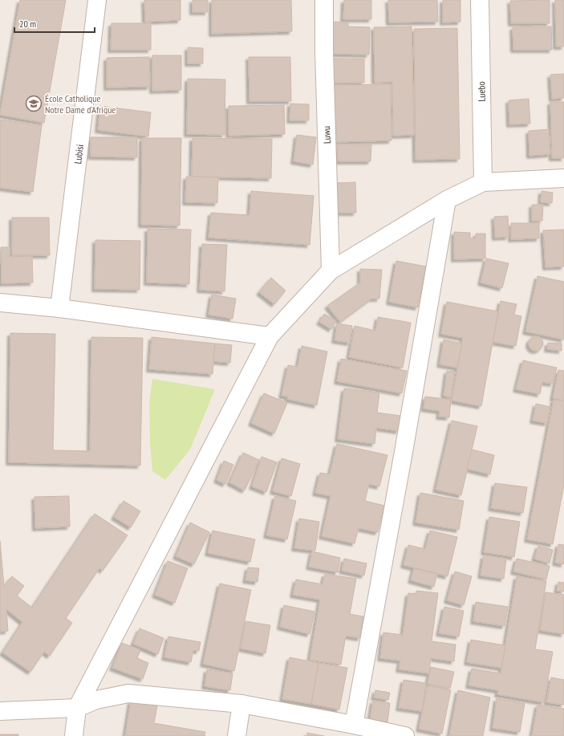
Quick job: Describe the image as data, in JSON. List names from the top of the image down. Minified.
{"streets":{"street":["Luebo","Luwu","Lubisi"]},"places":{"school or university":["École Catholique Notre Dame d'Afrique"]},"scale_bar":"20 m"}
